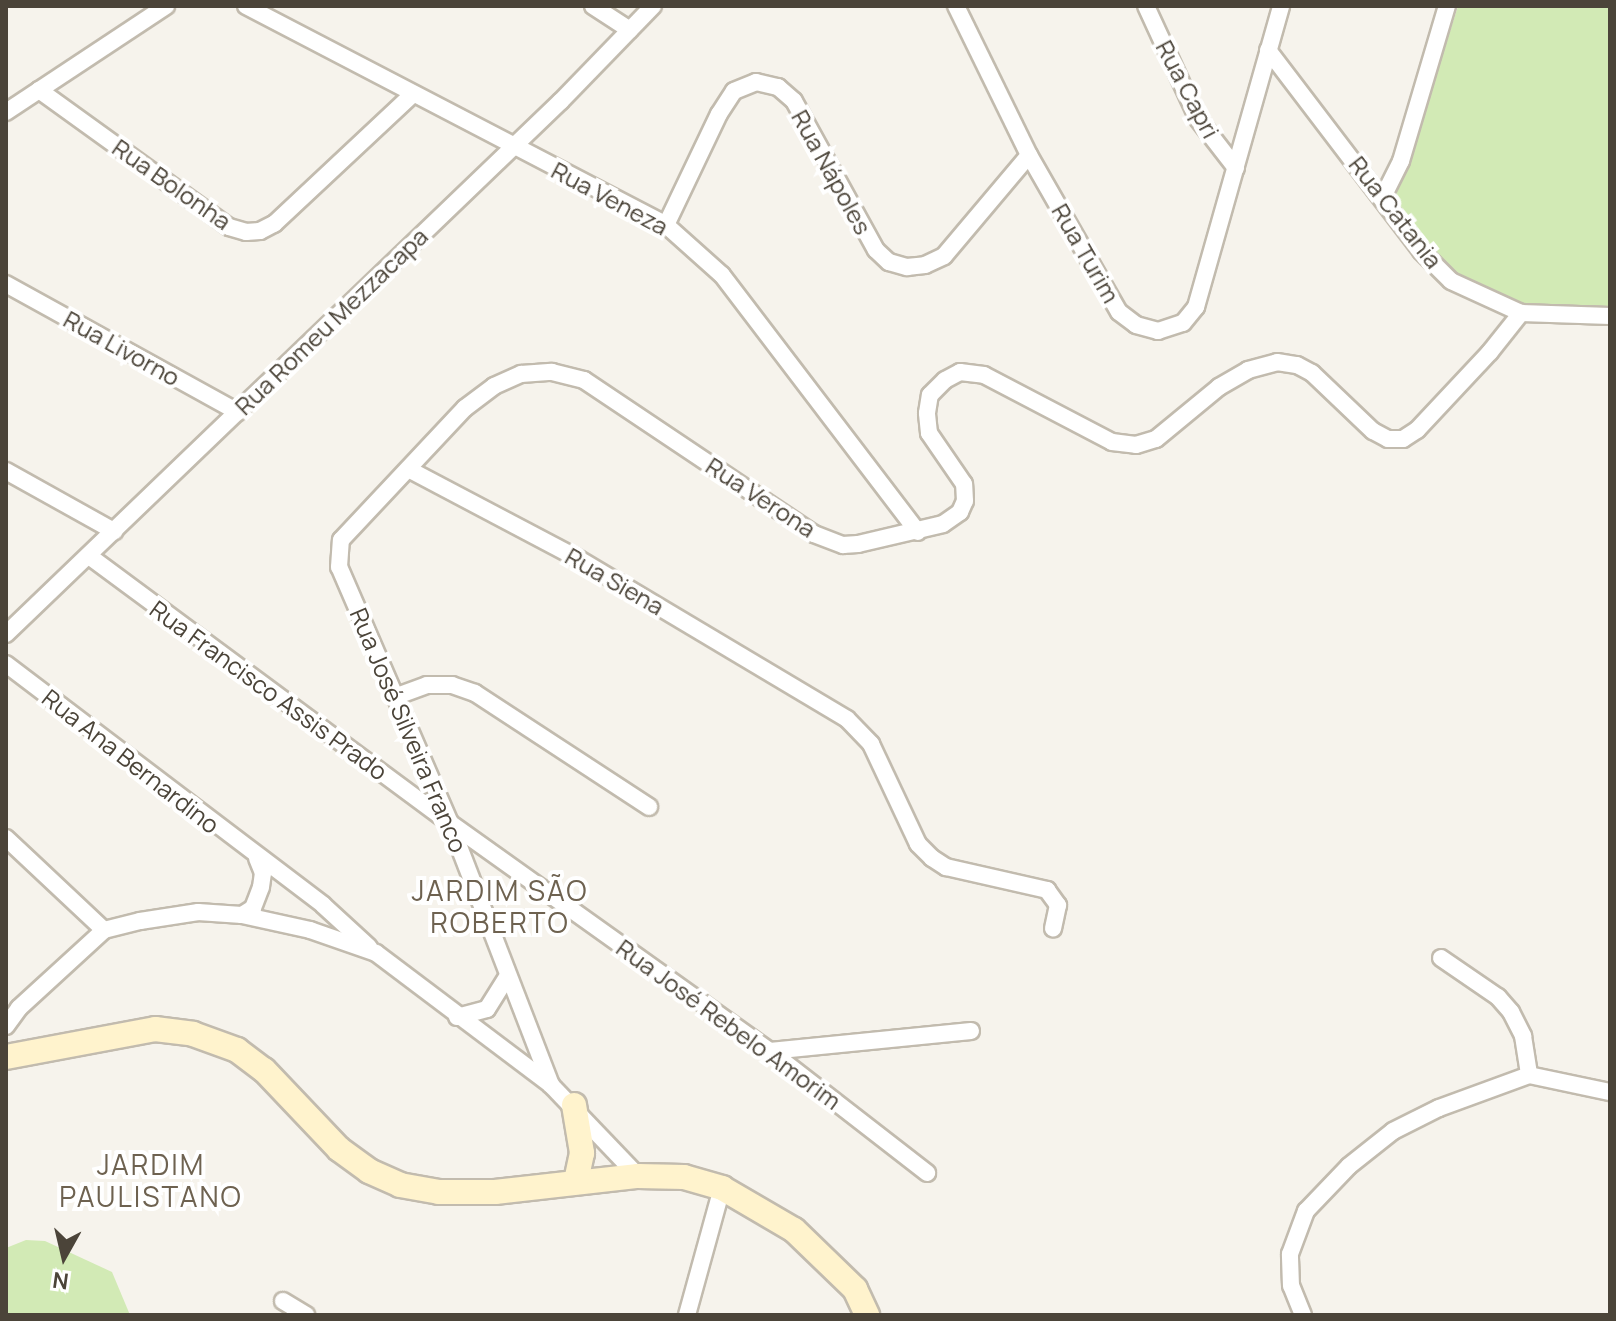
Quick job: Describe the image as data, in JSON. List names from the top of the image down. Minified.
{"streets":{"street":["Rua Capri","Rua Nápoles","Rua Bolonha","Rua Veneza","Rua Catania","Rua Turim","Rua Romeu Mezzacapa","Rua Livorno","Rua Verona","Rua Siena","Rua Francisco Assis Prado","Rua José Silveira Franco","Rua Ana Bernardino","Rua José Rebelo Amorim"]},"crossings":[["Rua Capri","Rua Turim"],["Rua Nápoles","Rua Veneza"],["Rua Nápoles","Rua Turim"],["Rua Bolonha","Rua Veneza"],["Rua Veneza","Rua Romeu Mezzacapa"],["Rua Veneza","Rua Verona"],["Rua Catania","Rua Turim"],["Rua Catania","Rua Verona"],["Rua Romeu Mezzacapa","Rua Livorno"],["Rua Romeu Mezzacapa","Rua Francisco Assis Prado"],["Rua Verona","Rua Siena"],["Rua Verona","Rua José Silveira Franco"],["Rua Francisco Assis Prado","Rua José Silveira Franco"],["Rua Francisco Assis Prado","Rua José Rebelo Amorim"],["Rua José Silveira Franco","Rua Ana Bernardino"],["Rua José Silveira Franco","Rua José Rebelo Amorim"]],"districts":["JARDIM SÃO ROBERTO","JARDIM PAULISTANO"],"north":"bottom"}
